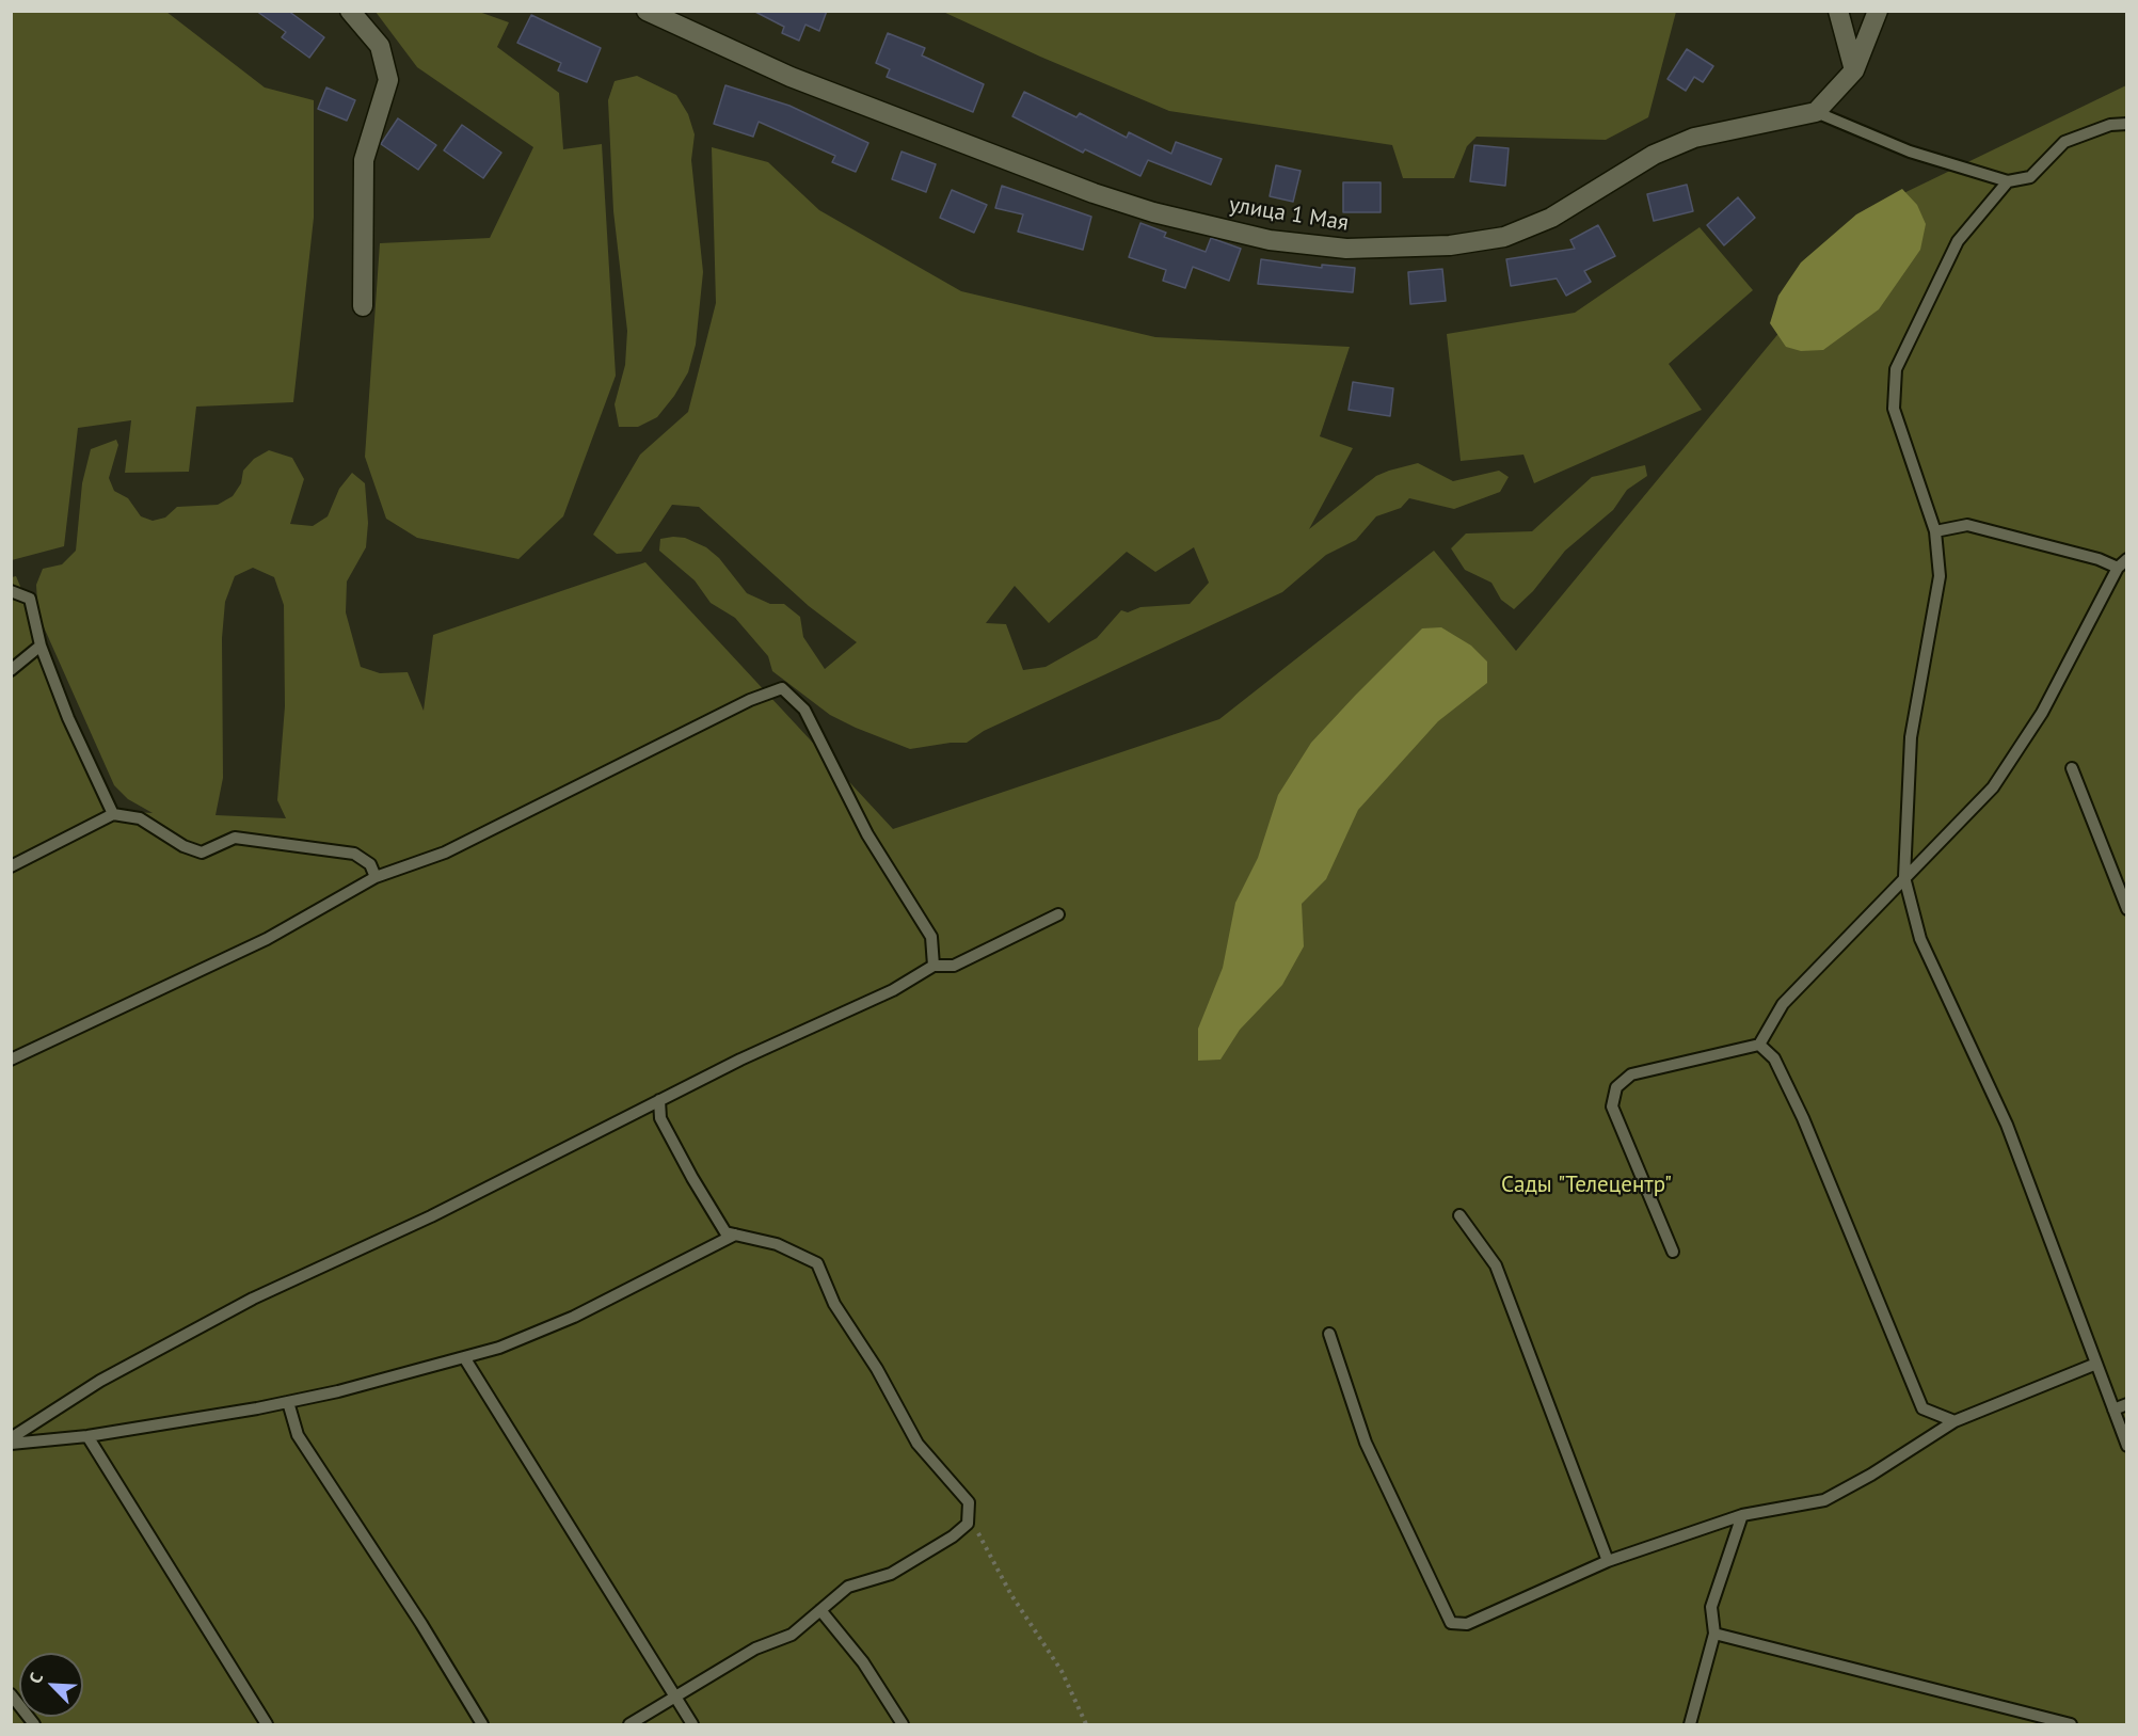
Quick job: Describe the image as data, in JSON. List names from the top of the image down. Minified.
{"streets":{"street":["улица 1 Мая"]},"parks":["Сады \"Телецентр\""],"north":"top left"}
